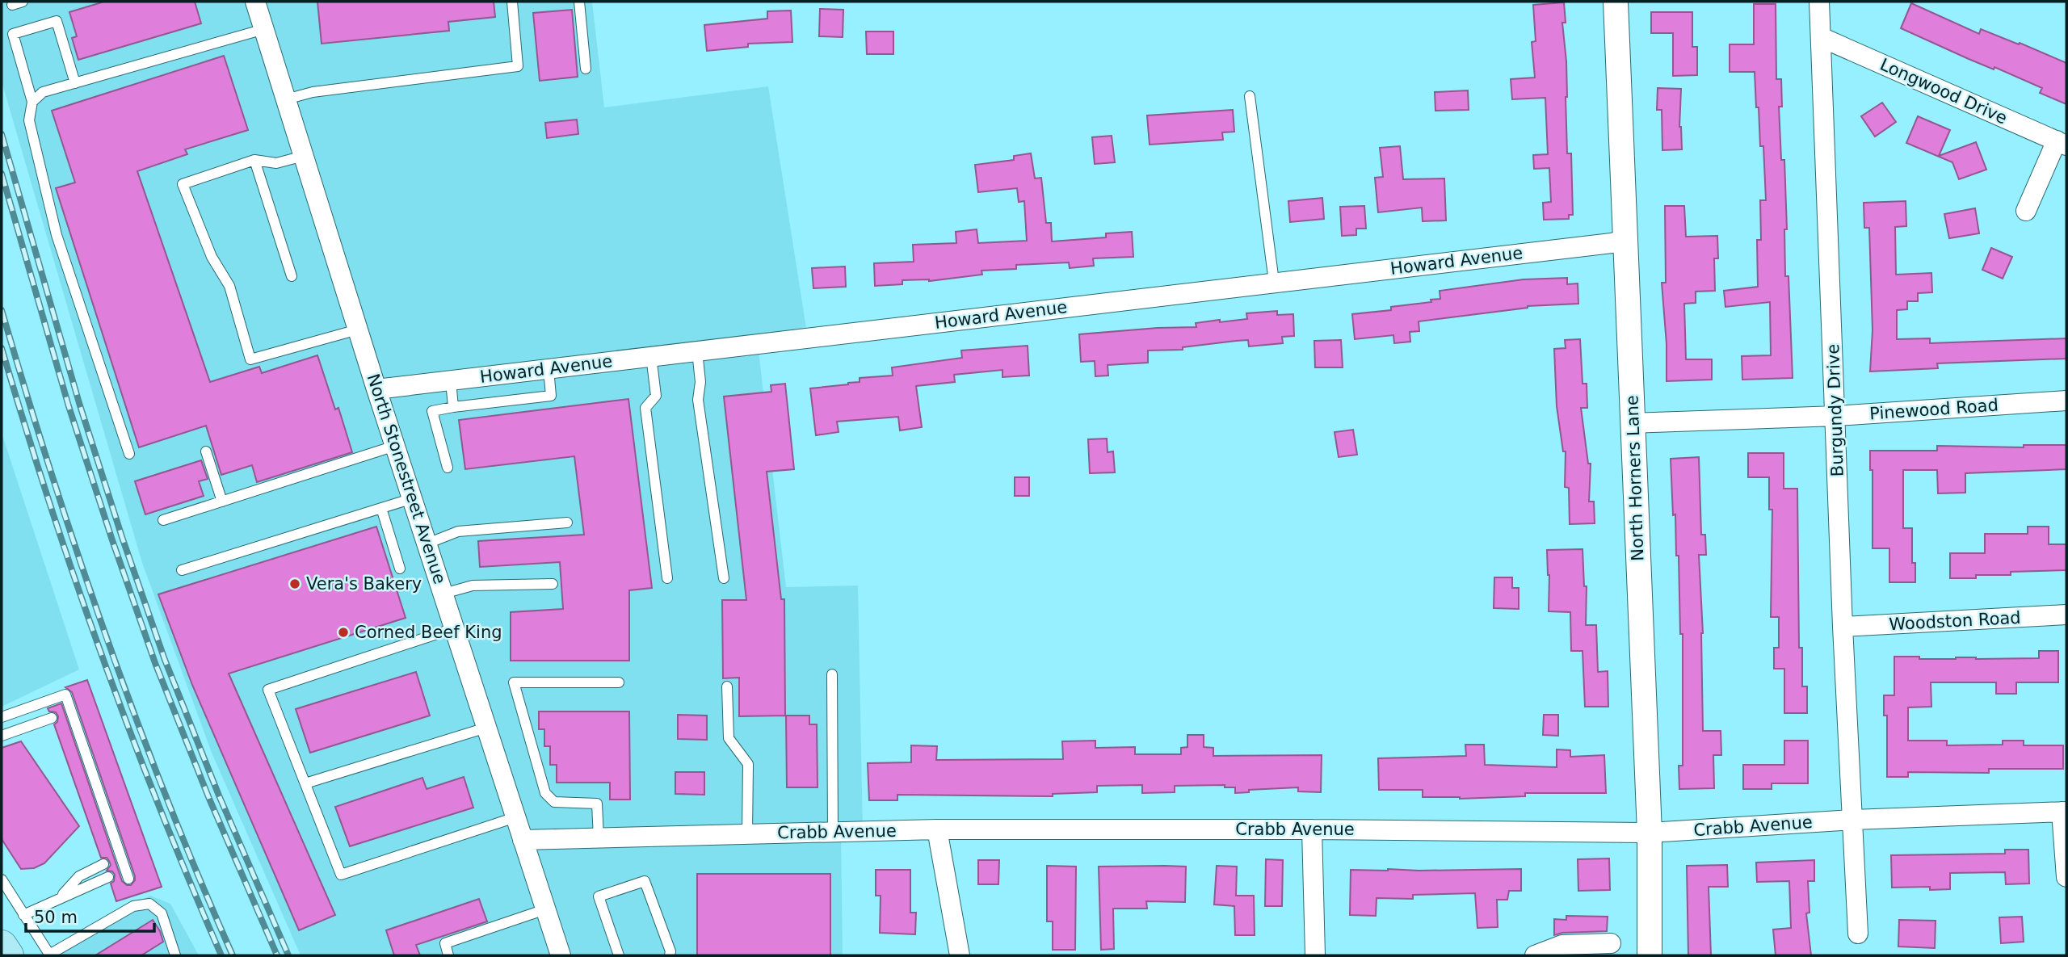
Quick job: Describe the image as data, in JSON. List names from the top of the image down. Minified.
{"streets":{"street":["Longwood Drive","Howard Avenue","Pinewood Road","Burgundy Drive","North Horners Lane","North Stonestreet Avenue","Woodston Road","Crabb Avenue"]},"crossings":[["Longwood Drive","Burgundy Drive"],["Howard Avenue","North Horners Lane"],["Howard Avenue","North Stonestreet Avenue"],["Pinewood Road","Burgundy Drive"],["Pinewood Road","North Horners Lane"],["Burgundy Drive","Woodston Road"],["Burgundy Drive","Crabb Avenue"],["North Horners Lane","Crabb Avenue"],["North Stonestreet Avenue","Crabb Avenue"]],"places":["Vera's Bakery","Corned Beef King"],"scale_bar":"50 m"}
